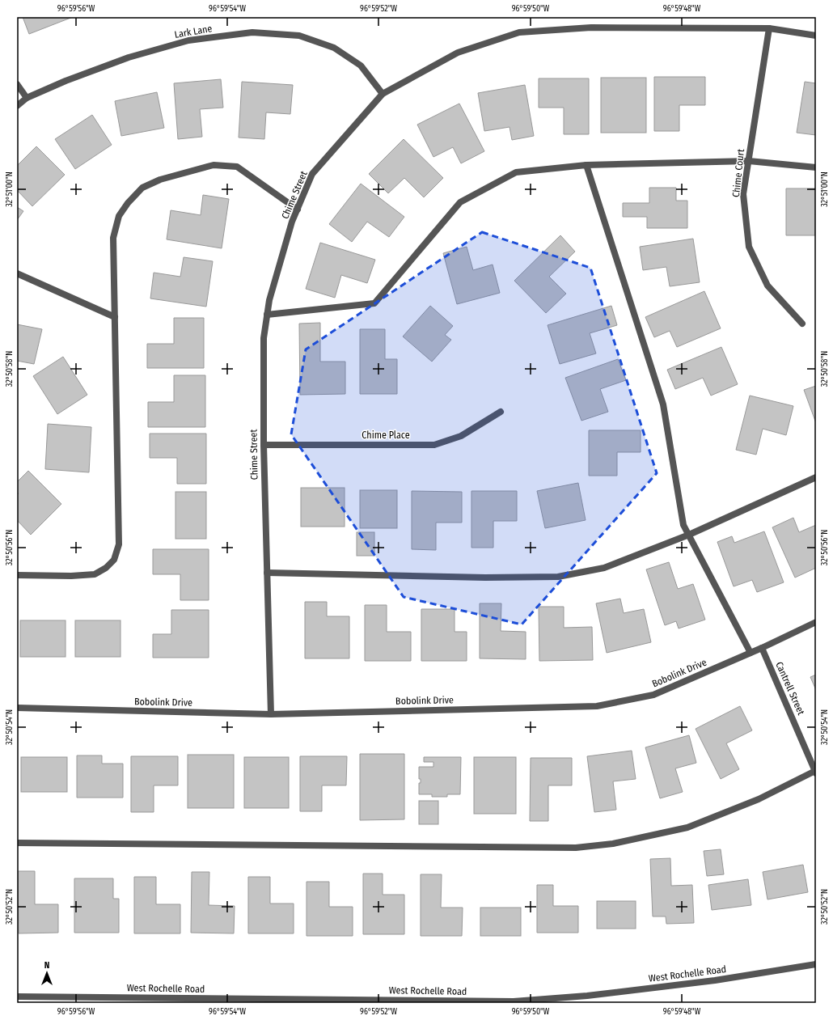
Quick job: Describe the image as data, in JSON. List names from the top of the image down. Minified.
{"streets":{"street":["Lark Lane","Chime Court","Chime Street","Chime Place","Bobolink Drive","Cantrell Street","West Rochelle Road"]},"crossings":[["Lark Lane","Chime Street"],["Chime Court","Chime Street"],["Chime Street","Chime Place"],["Chime Street","Bobolink Drive"],["Bobolink Drive","Cantrell Street"]],"north":"top","coordinates":["96°59'56\"W","96°59'54\"W","96°59'52\"W","96°59'50\"W","96°59'48\"W","32°51'00\"N","32°50'58\"N","32°50'56\"N","32°50'54\"N","32°50'52\"N"]}
